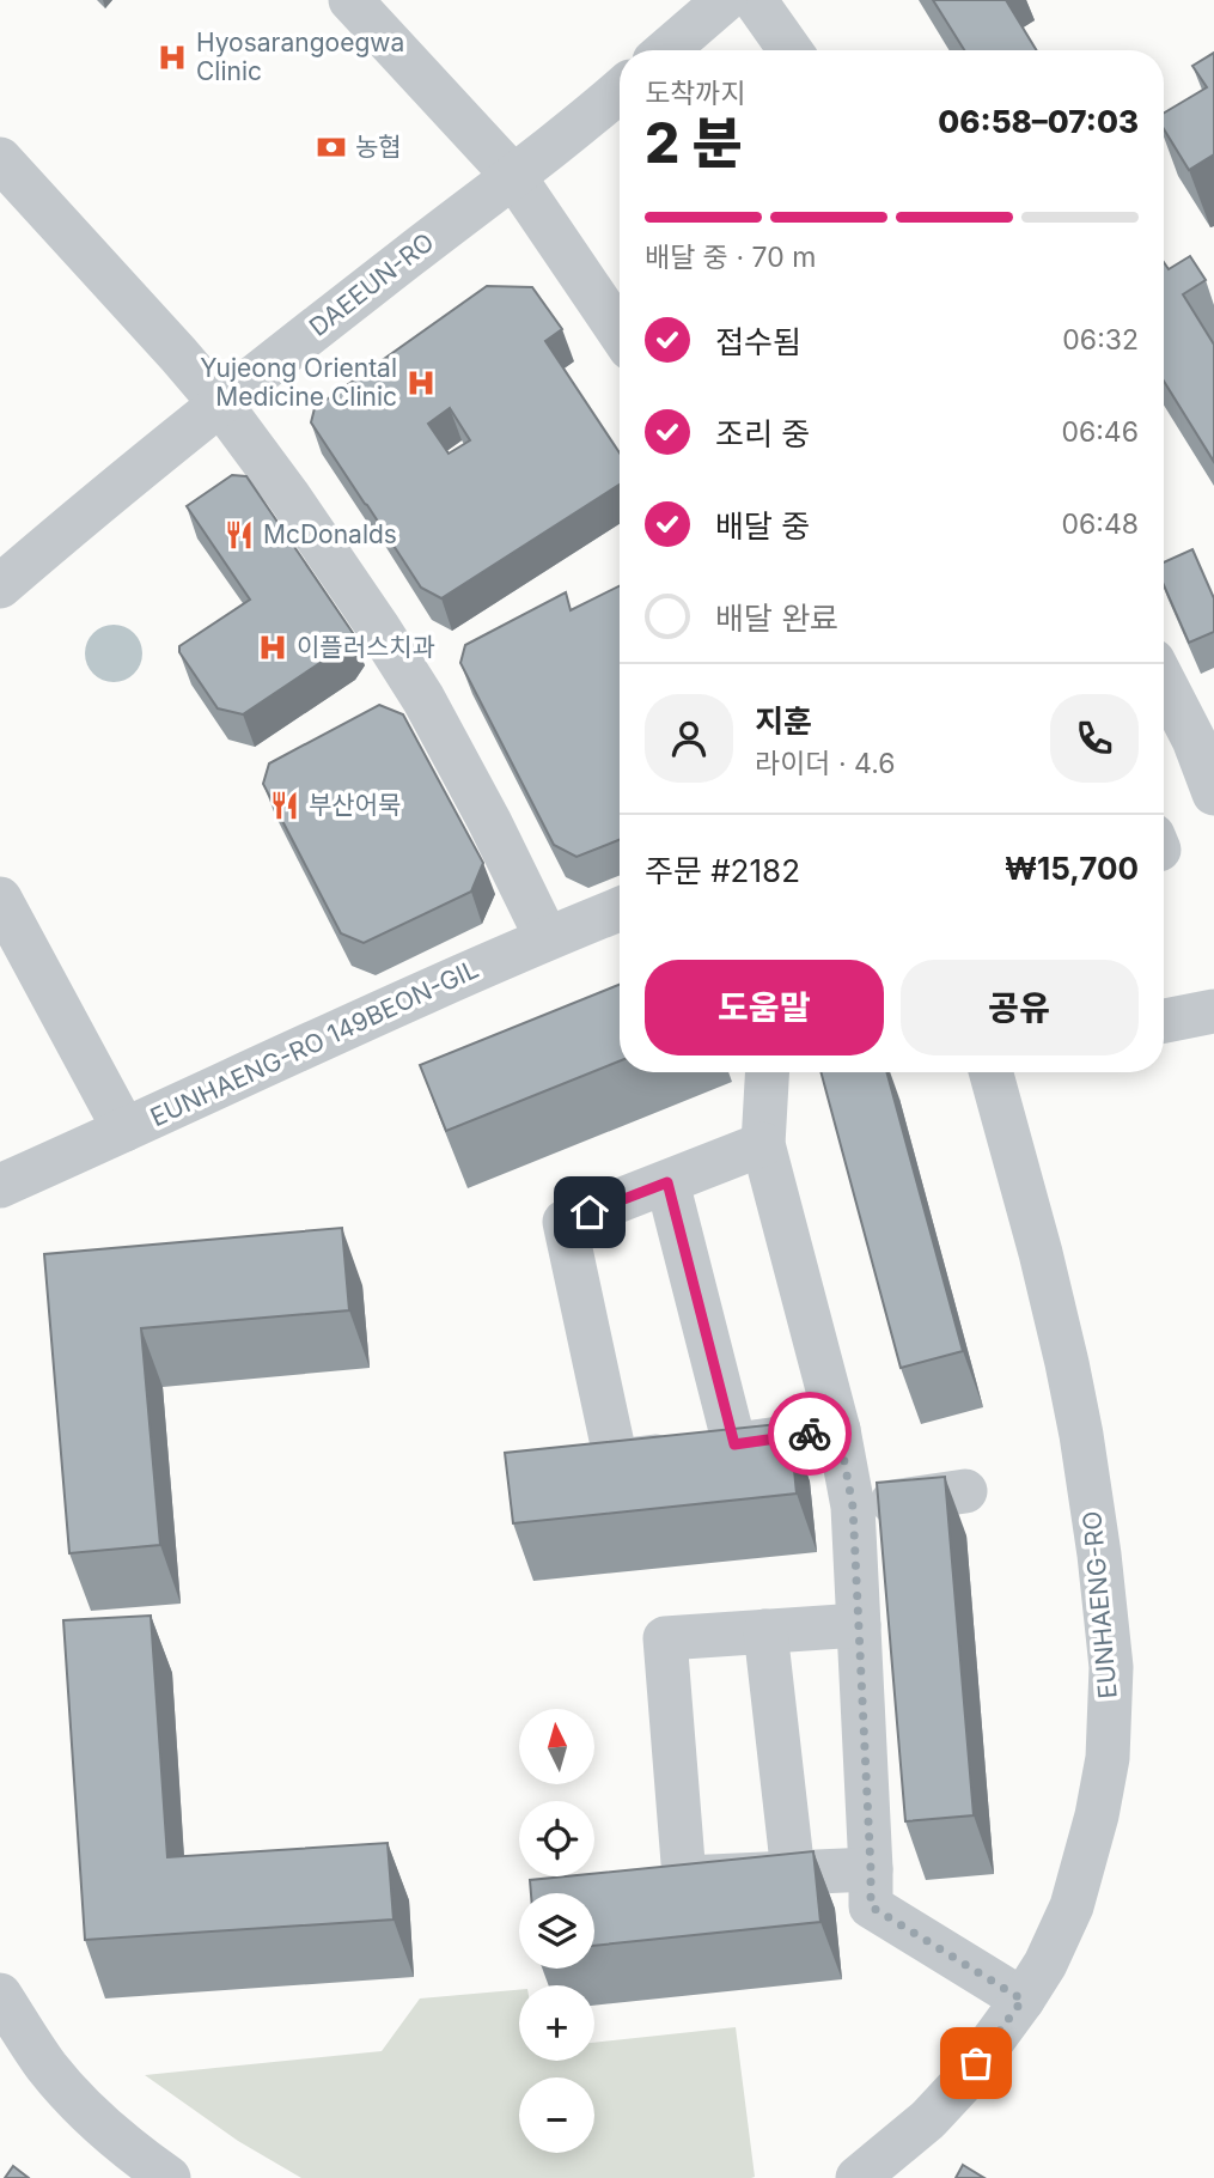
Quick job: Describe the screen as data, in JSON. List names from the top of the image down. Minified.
{"streets":{"street":["DAEEUN-RO","EUNHAENG-RO 149BEON-GIL","EUNHAENG-RO"]},"places":{"hospital":["Hyosarangoegwa Clinic","Yujeong Oriental Medicine Clinic","이플러스치과"],"bank":["농협"],"restaurant":["McDonalds","부산어묵"]},"north":"top","page":{"heading":["2 분","도착까지","06:58–07:03"],"panel":["지훈","라이더 · 4.6","주문 #2182","₩15,700"],"bar":"배달 중 · 70 m","list":[["접수됨","06:32"],["조리 중","06:46"],["배달 중","06:48"],"배달 완료"],"buttons":["도움말","공유"],"map_buttons":["+","−"]}}
